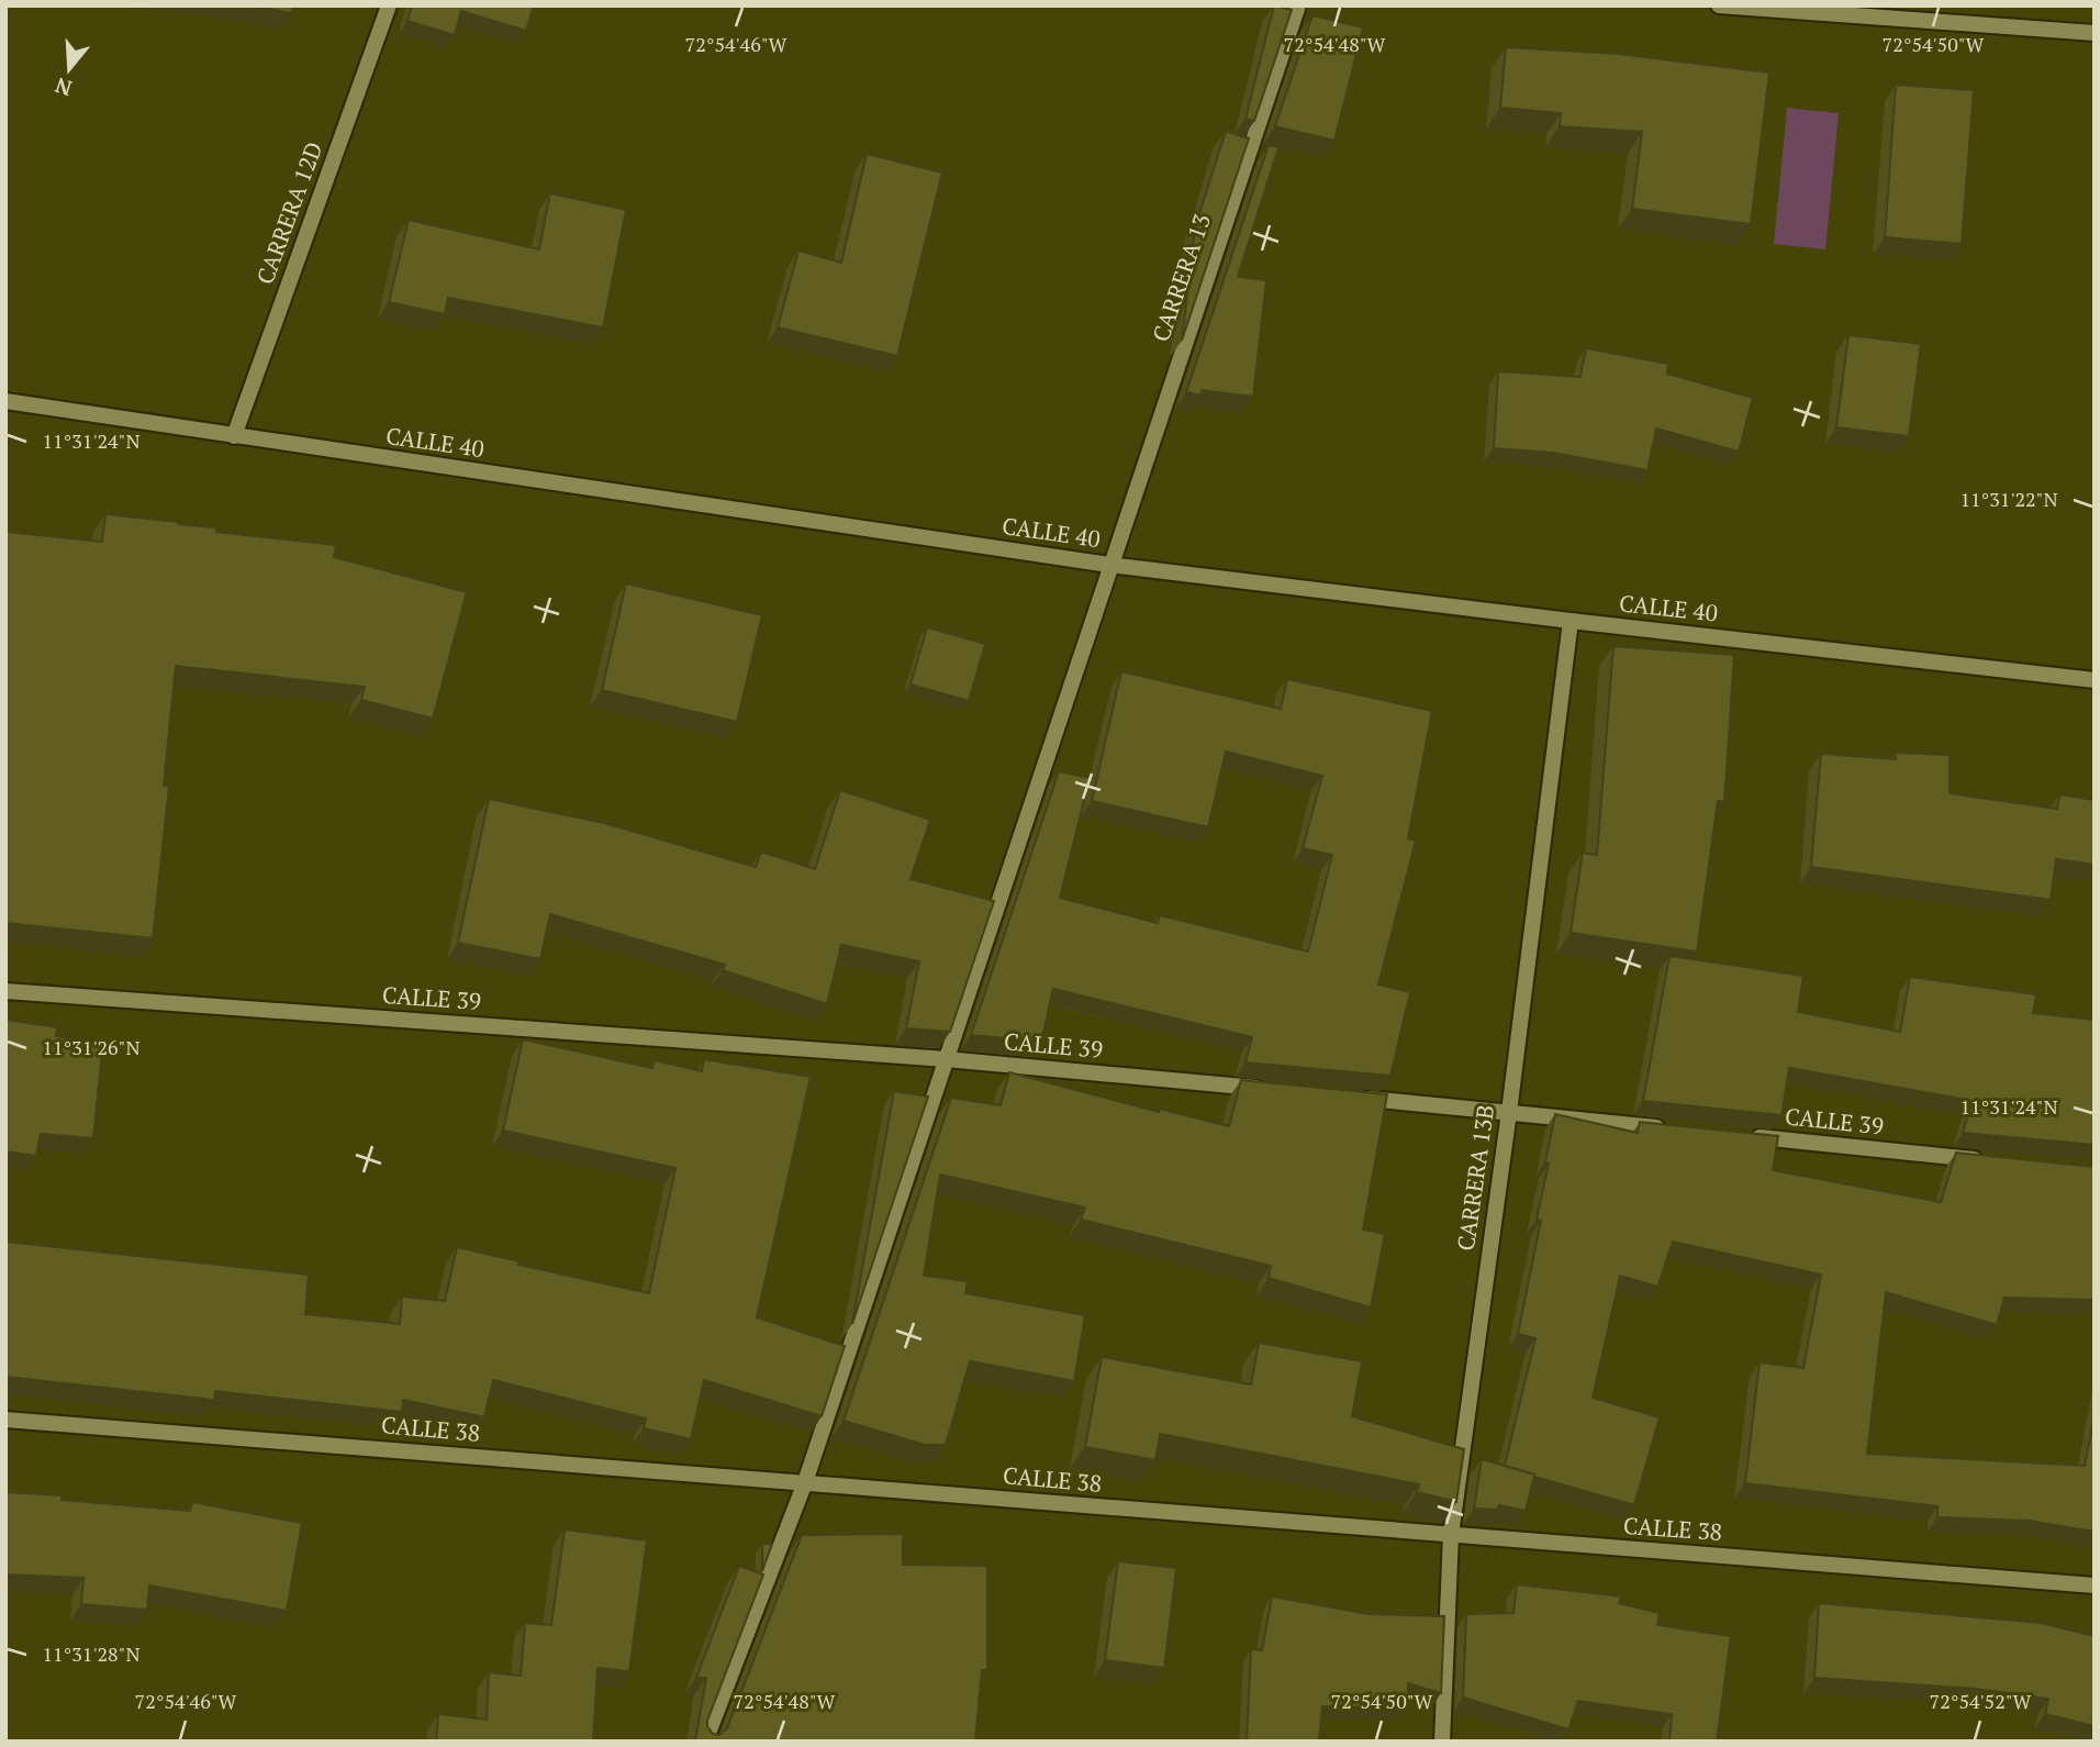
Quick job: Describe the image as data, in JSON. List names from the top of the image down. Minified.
{"streets":{"street":["CARRERA 12D","CARRERA 13","CALLE 40","CALLE 39","CARRERA 13B","CALLE 38"]},"crossings":[["CARRERA 12D","CALLE 40"],["CARRERA 13","CALLE 40"],["CARRERA 13","CALLE 39"],["CARRERA 13","CALLE 38"],["CALLE 40","CARRERA 13B"],["CARRERA 13B","CALLE 38"]],"north":"bottom","coordinates":["72°54'46\"W","72°54'48\"W","72°54'50\"W","11°31'24\"N","11°31'22\"N","11°31'26\"N","11°31'28\"N","72°54'52\"W"]}
